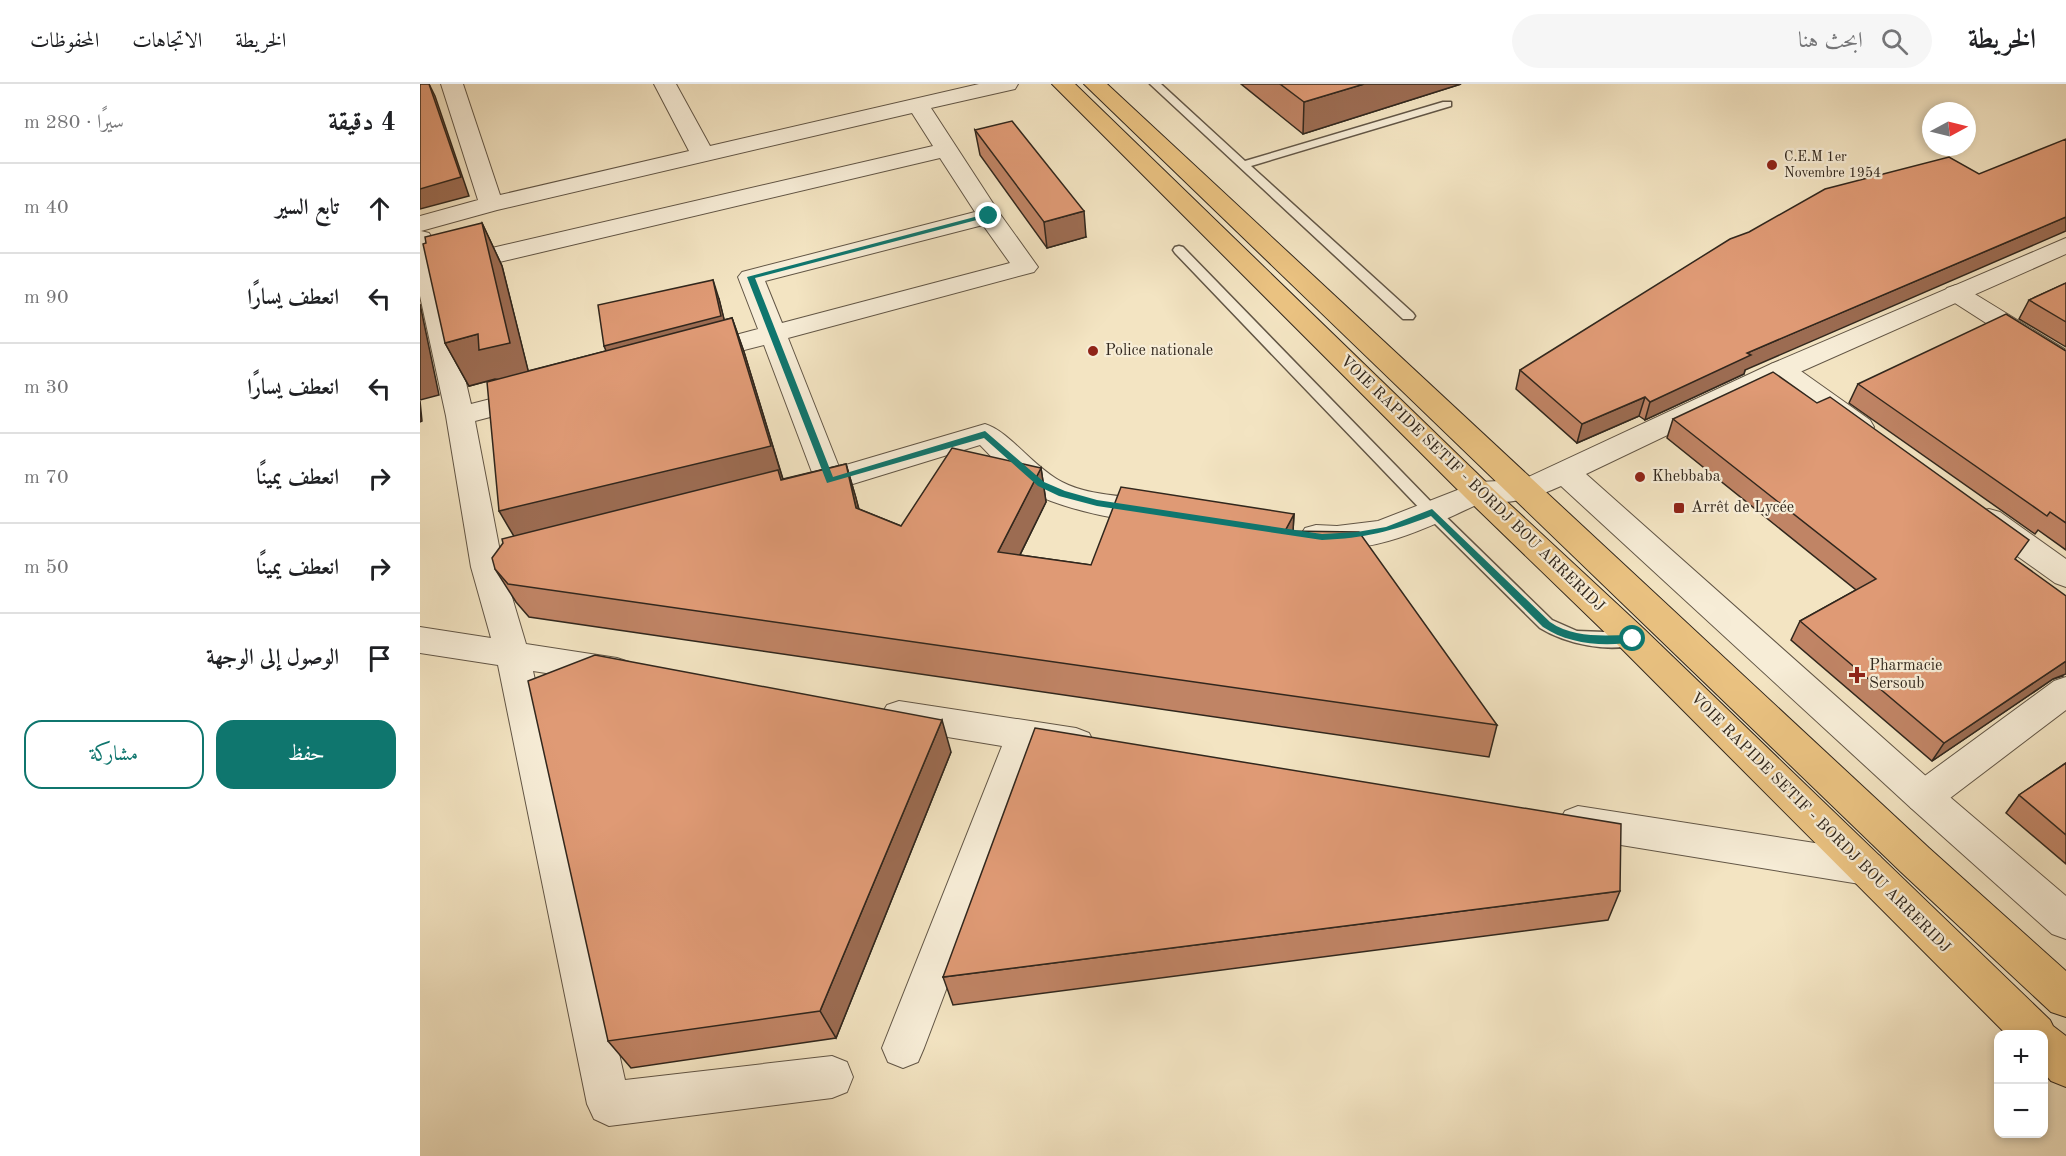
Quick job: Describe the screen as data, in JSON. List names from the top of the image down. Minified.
{"streets":{"highway":["VOIE RAPIDE SETIF - BORDJ BOU ARRERIDJ"]},"places":{"other":["C.E.M 1er Novembre 1954","Police nationale","Khebbaba"],"transit":["Arrêt de Lycée"],"health":["Pharmacie Sersoub"]},"north":"right","page":{"header":"الخريطة","search":"ابحث هنا","nav":["الخريطة","الاتجاهات","المحفوظات"],"heading":["4 دقيقة","سيرًا · 280 m"],"list":[["تابع السير","40 m"],["انعطف يسارًا","90 m"],["انعطف يسارًا","30 m"],["انعطف يمينًا","70 m"],["انعطف يمينًا","50 m"],"الوصول إلى الوجهة"],"buttons":["حفظ","مشاركة"],"map_buttons":["+","−"]}}
